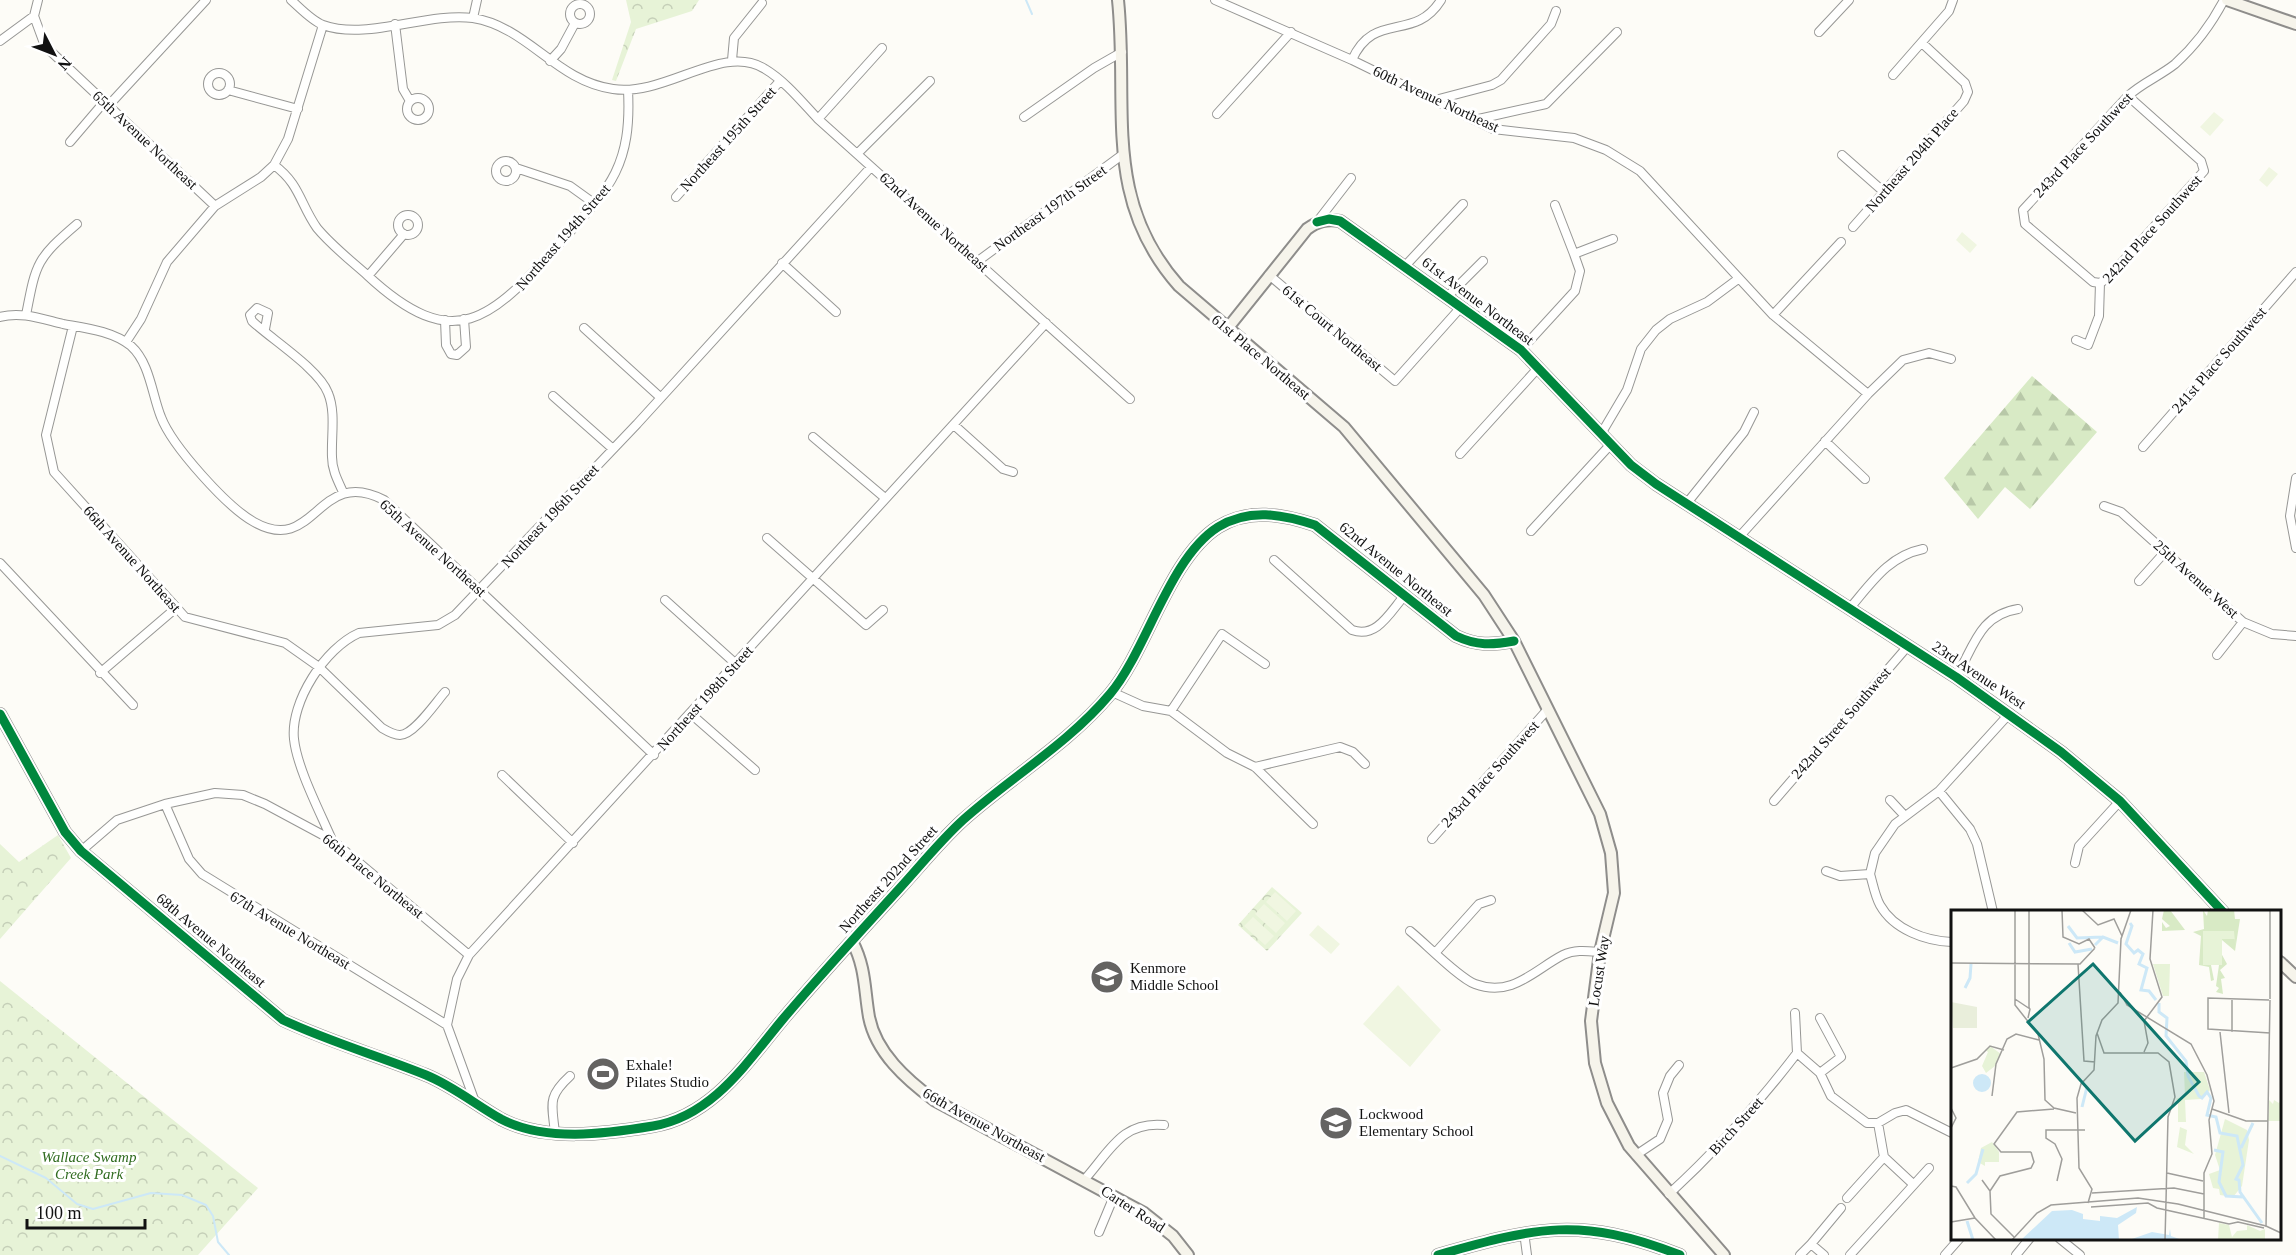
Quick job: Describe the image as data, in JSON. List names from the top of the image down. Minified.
{"streets":{"street":["60th Avenue Northeast","Northeast 195th Street","65th Avenue Northeast","243rd Place Southwest","Northeast 204th Place","Northeast 197th Street","62nd Avenue Northeast","242nd Place Southwest","Northeast 194th Street","61st Avenue Northeast","61st Court Northeast","61st Place Northeast","241st Place Southwest","Northeast 196th Street","66th Avenue Northeast","25th Avenue West","23rd Avenue West","Northeast 198th Street","242nd Street Southwest","66th Place Northeast","Northeast 202nd Street","67th Avenue Northeast","68th Avenue Northeast","Locust Way","Birch Street","Carter Road"]},"crossings":[["Northeast 195th Street","62nd Avenue Northeast"],["65th Avenue Northeast","Northeast 196th Street"],["65th Avenue Northeast","Northeast 198th Street"],["243rd Place Southwest","242nd Place Southwest"],["243rd Place Southwest","Locust Way"],["Northeast 197th Street","62nd Avenue Northeast"],["Northeast 197th Street","61st Place Northeast"],["62nd Avenue Northeast","61st Place Northeast"],["62nd Avenue Northeast","Northeast 196th Street"],["62nd Avenue Northeast","Northeast 198th Street"],["62nd Avenue Northeast","Northeast 202nd Street"],["61st Avenue Northeast","61st Court Northeast"],["61st Avenue Northeast","23rd Avenue West"],["61st Place Northeast","Locust Way"],["Northeast 196th Street","66th Avenue Northeast"],["Northeast 196th Street","66th Place Northeast"],["66th Avenue Northeast","Northeast 202nd Street"],["66th Avenue Northeast","Carter Road"],["23rd Avenue West","242nd Street Southwest"],["Northeast 198th Street","66th Place Northeast"],["Northeast 198th Street","67th Avenue Northeast"],["66th Place Northeast","67th Avenue Northeast"],["Northeast 202nd Street","68th Avenue Northeast"],["Locust Way","Birch Street"]],"parks":["Wallace Swamp Creek Park"],"places":{"school or university":["Kenmore Middle School","Lockwood Elementary School"],"sports":["Exhale! Pilates Studio"]},"scale_bar":"100 m","north":"bottom right"}
